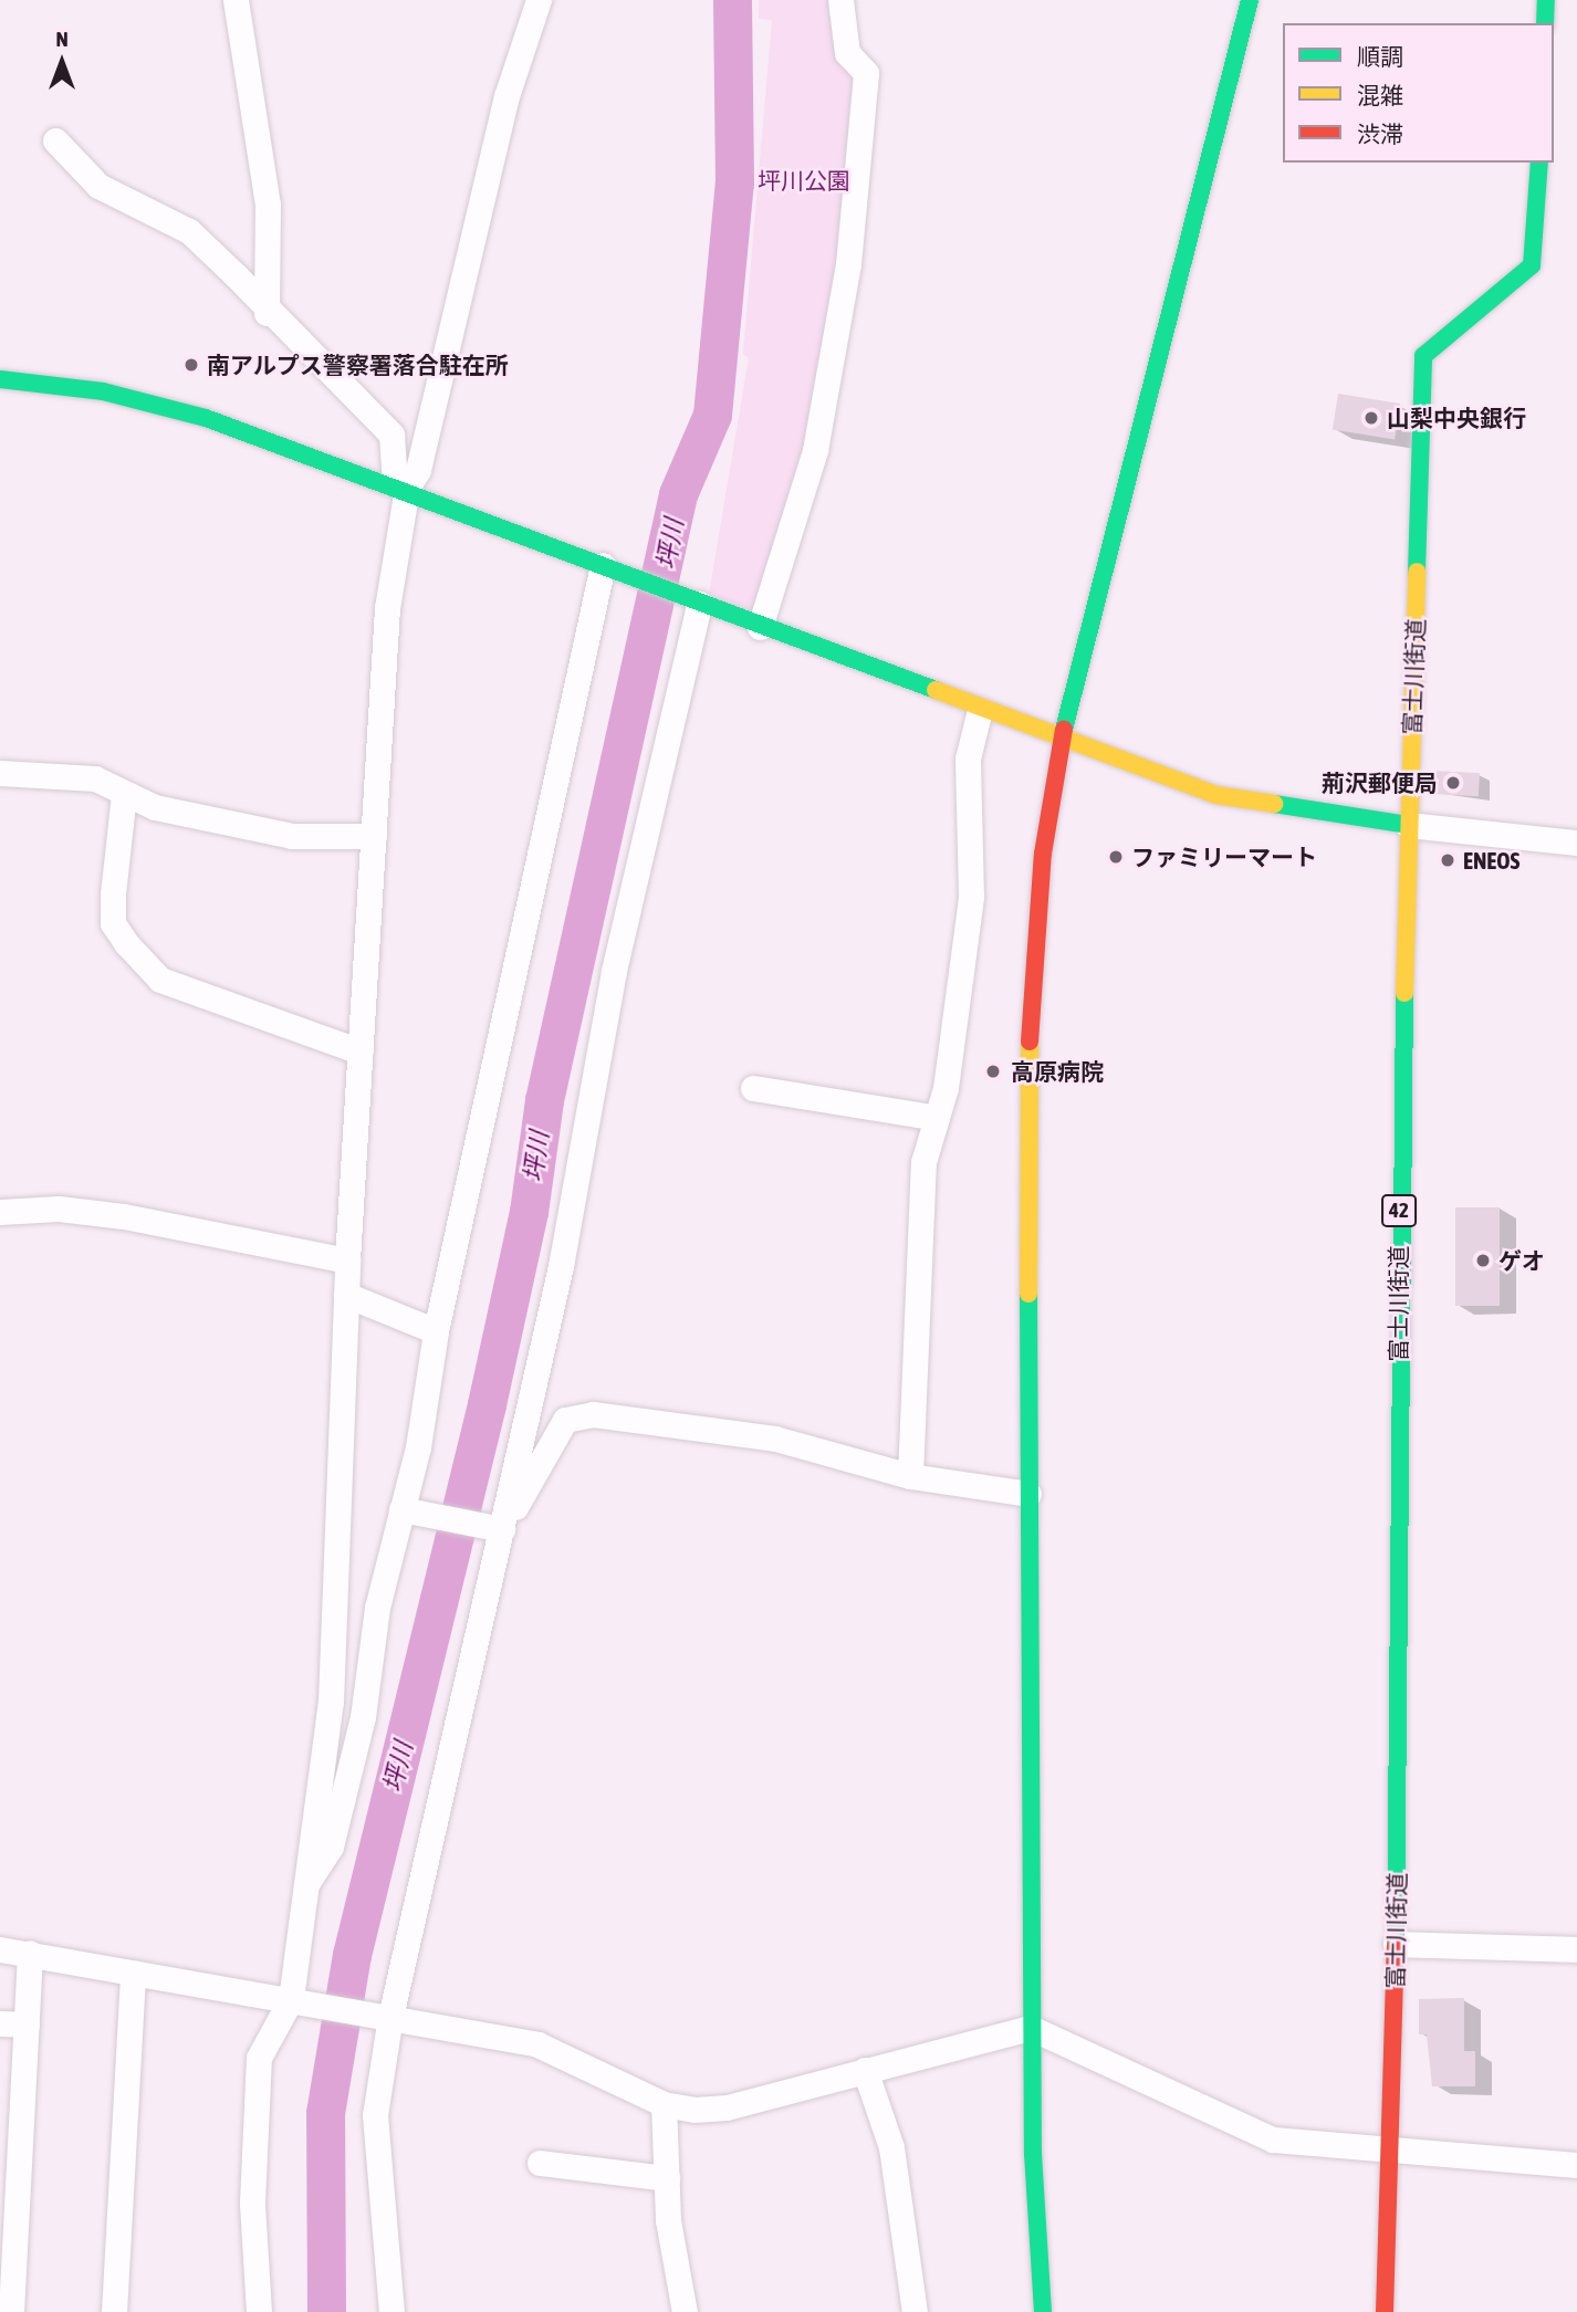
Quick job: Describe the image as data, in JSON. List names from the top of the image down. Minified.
{"streets":{"street":["富士川街道","42"]},"water":["坪川"],"parks":["坪川公園"],"places":["南アルプス警察署落合駐在所","山梨中央銀行","荊沢郵便局","ファミリーマート","ENEOS","高原病院","ゲオ"],"legend":["順調","混雑","渋滞"],"north":"top"}
